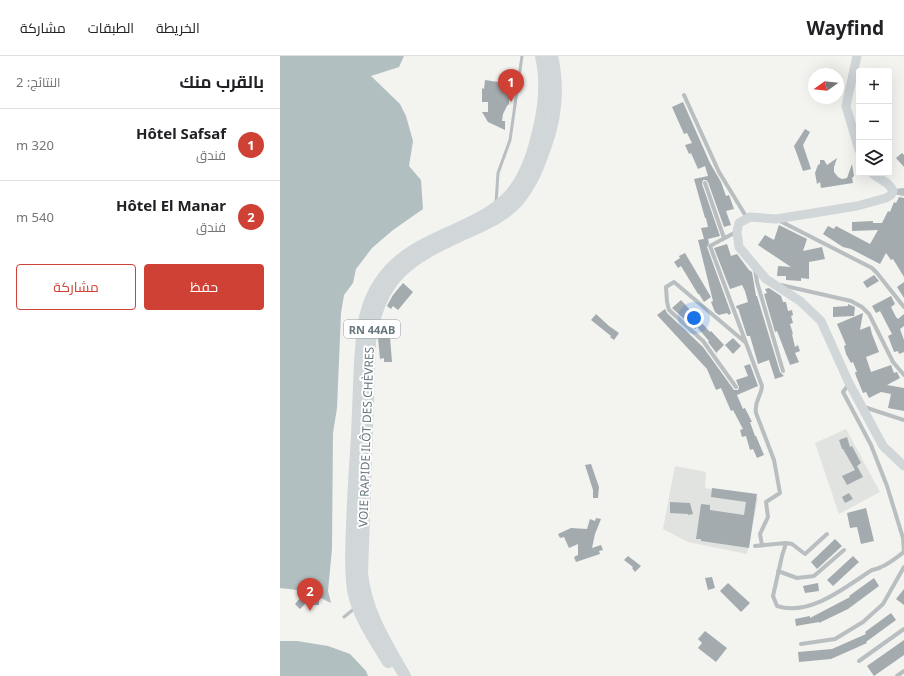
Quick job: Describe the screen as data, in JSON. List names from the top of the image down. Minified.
{"streets":{"highway":["RN 44AB","VOIE RAPIDE ILÔT DES CHÈVRES"]},"north":"left","page":{"header":"Wayfind","nav":["الخريطة","الطبقات","مشاركة"],"heading":["بالقرب منك","النتائج: 2"],"map_buttons":["+","−"],"pins":["1","2"],"list":[{"mark":"1","name":"Hôtel Safsaf","note":"فندق","value":"320 m"},{"mark":"2","name":"Hôtel El Manar","note":"فندق","value":"540 m"}],"buttons":["حفظ","مشاركة"]}}
